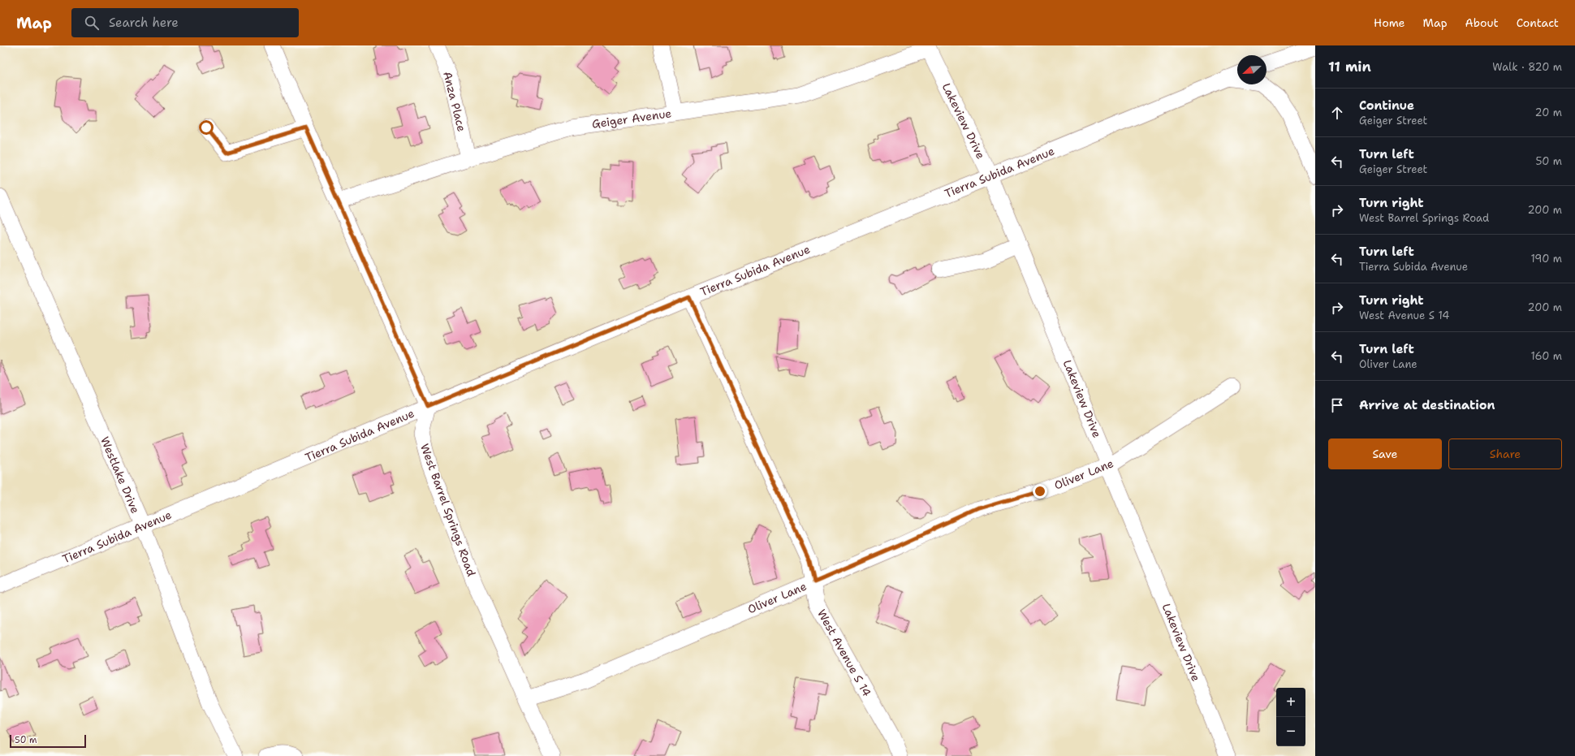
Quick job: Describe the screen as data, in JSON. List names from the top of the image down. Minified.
{"streets":{"street":["Anza Place","Geiger Avenue","Lakeview Drive","Tierra Subida Avenue","Oliver Lane","Westlake Drive","West Barrel Springs Road","West Avenue S 14"]},"crossings":[["Anza Place","Geiger Avenue"],["Geiger Avenue","Lakeview Drive"],["Lakeview Drive","Tierra Subida Avenue"],["Lakeview Drive","Oliver Lane"],["Tierra Subida Avenue","Westlake Drive"],["Tierra Subida Avenue","West Barrel Springs Road"],["Tierra Subida Avenue","West Avenue S 14"],["Oliver Lane","West Barrel Springs Road"],["Oliver Lane","West Avenue S 14"]],"scale_bar":"50 m","north":"bottom left","page":{"header":"Map","search":"Search here","nav":["Home","Map","About","Contact"],"heading":["11 min","Walk · 820 m"],"list":[["Continue","Geiger Street","20 m"],["Turn left","Geiger Street","50 m"],["Turn right","West Barrel Springs Road","200 m"],["Turn left","Tierra Subida Avenue","190 m"],["Turn right","West Avenue S 14","200 m"],["Turn left","Oliver Lane","160 m"],"Arrive at destination"],"buttons":["Save","Share"],"map_buttons":["+","−"],"scale":"50 m"}}
